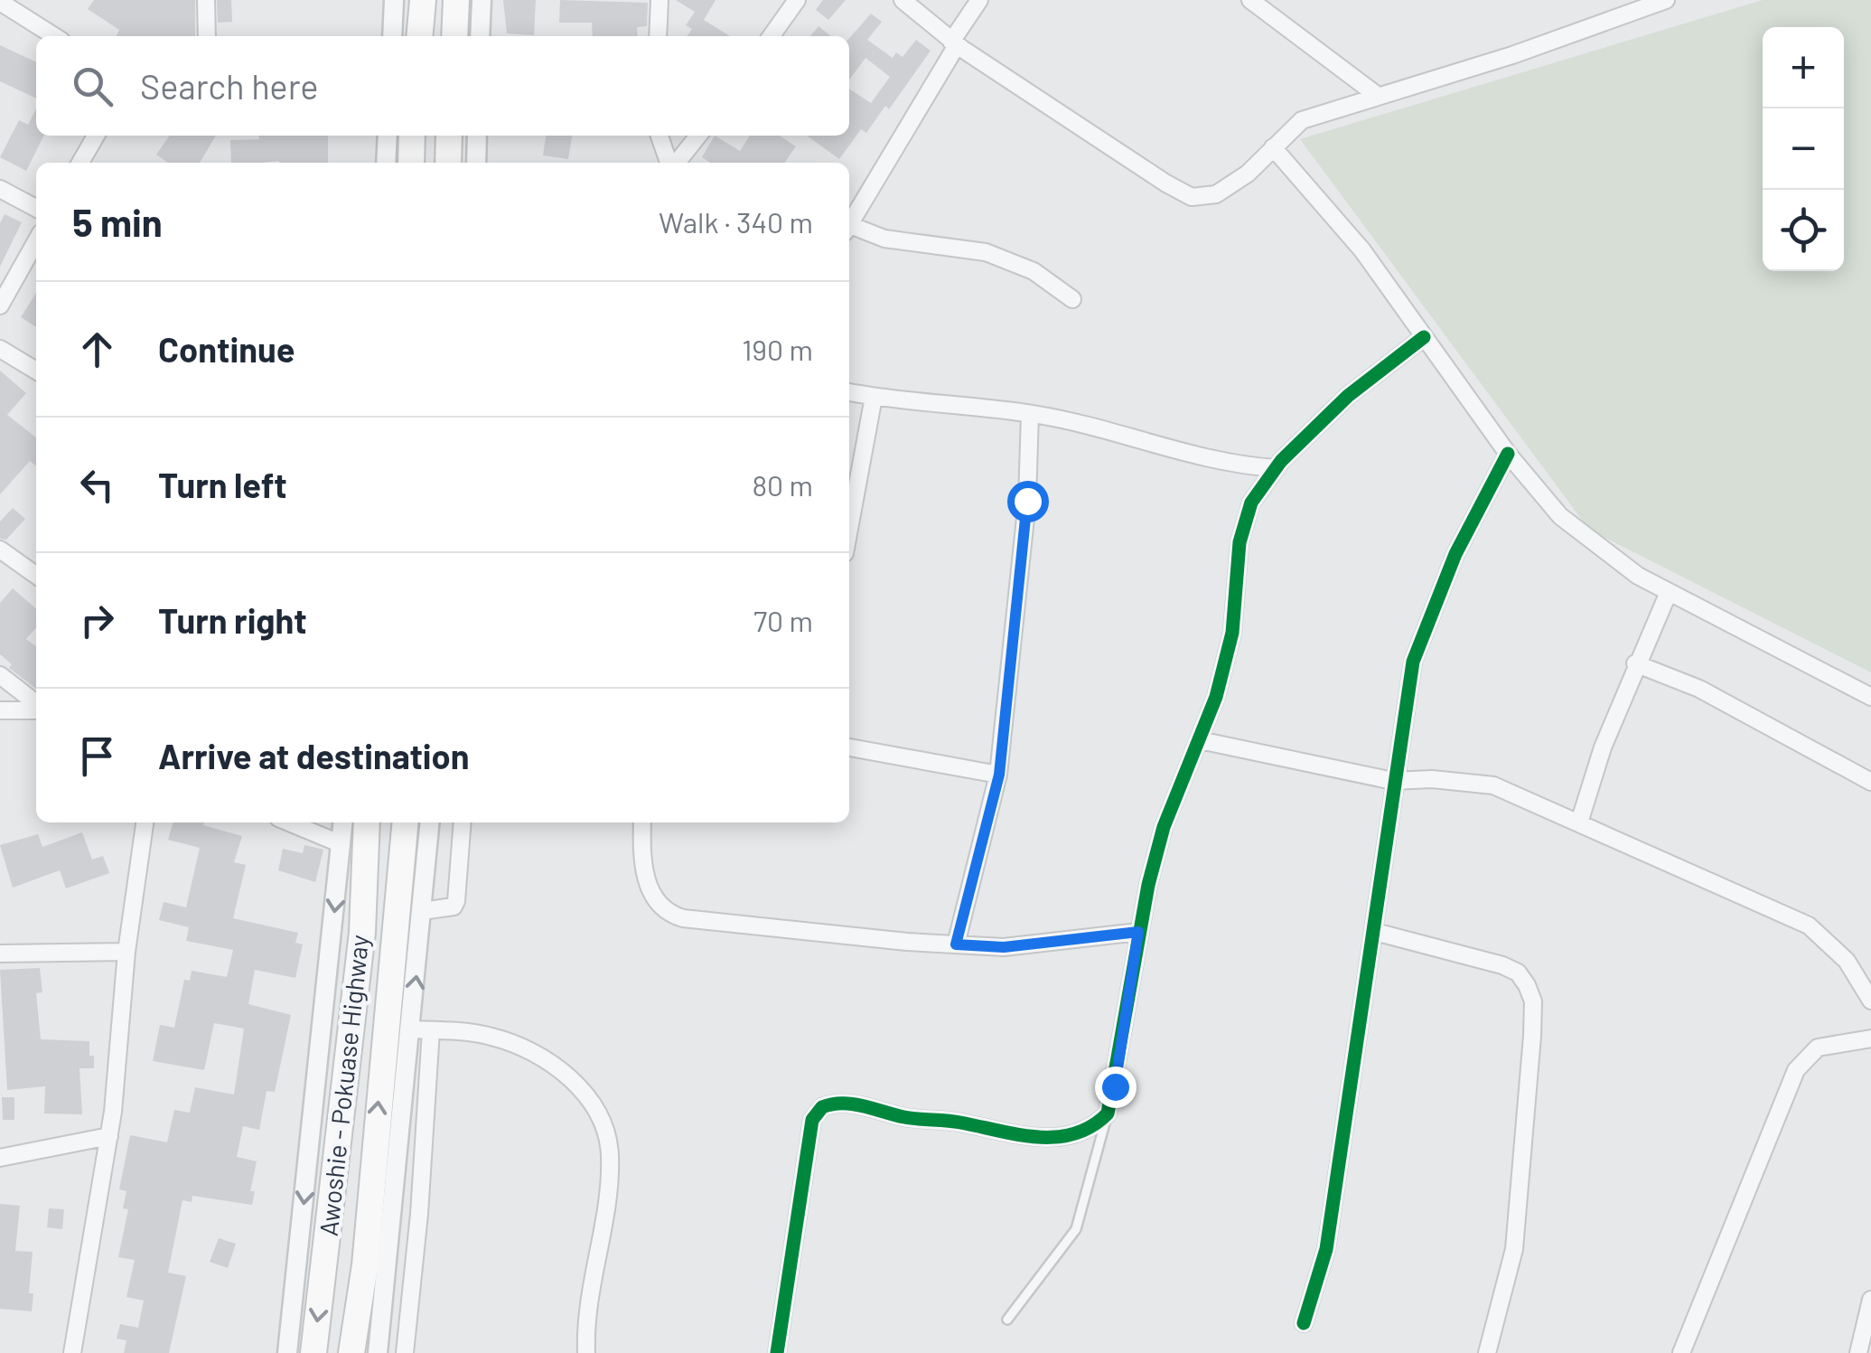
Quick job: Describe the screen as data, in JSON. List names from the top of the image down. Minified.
{"streets":{"main road":["Awoshie - Pokuase Highway"]},"page":{"map_buttons":["+","−"],"search":"Search here","heading":["5 min","Walk · 340 m"],"list":[["Continue","190 m"],["Turn left","80 m"],["Turn right","70 m"],"Arrive at destination"]}}
